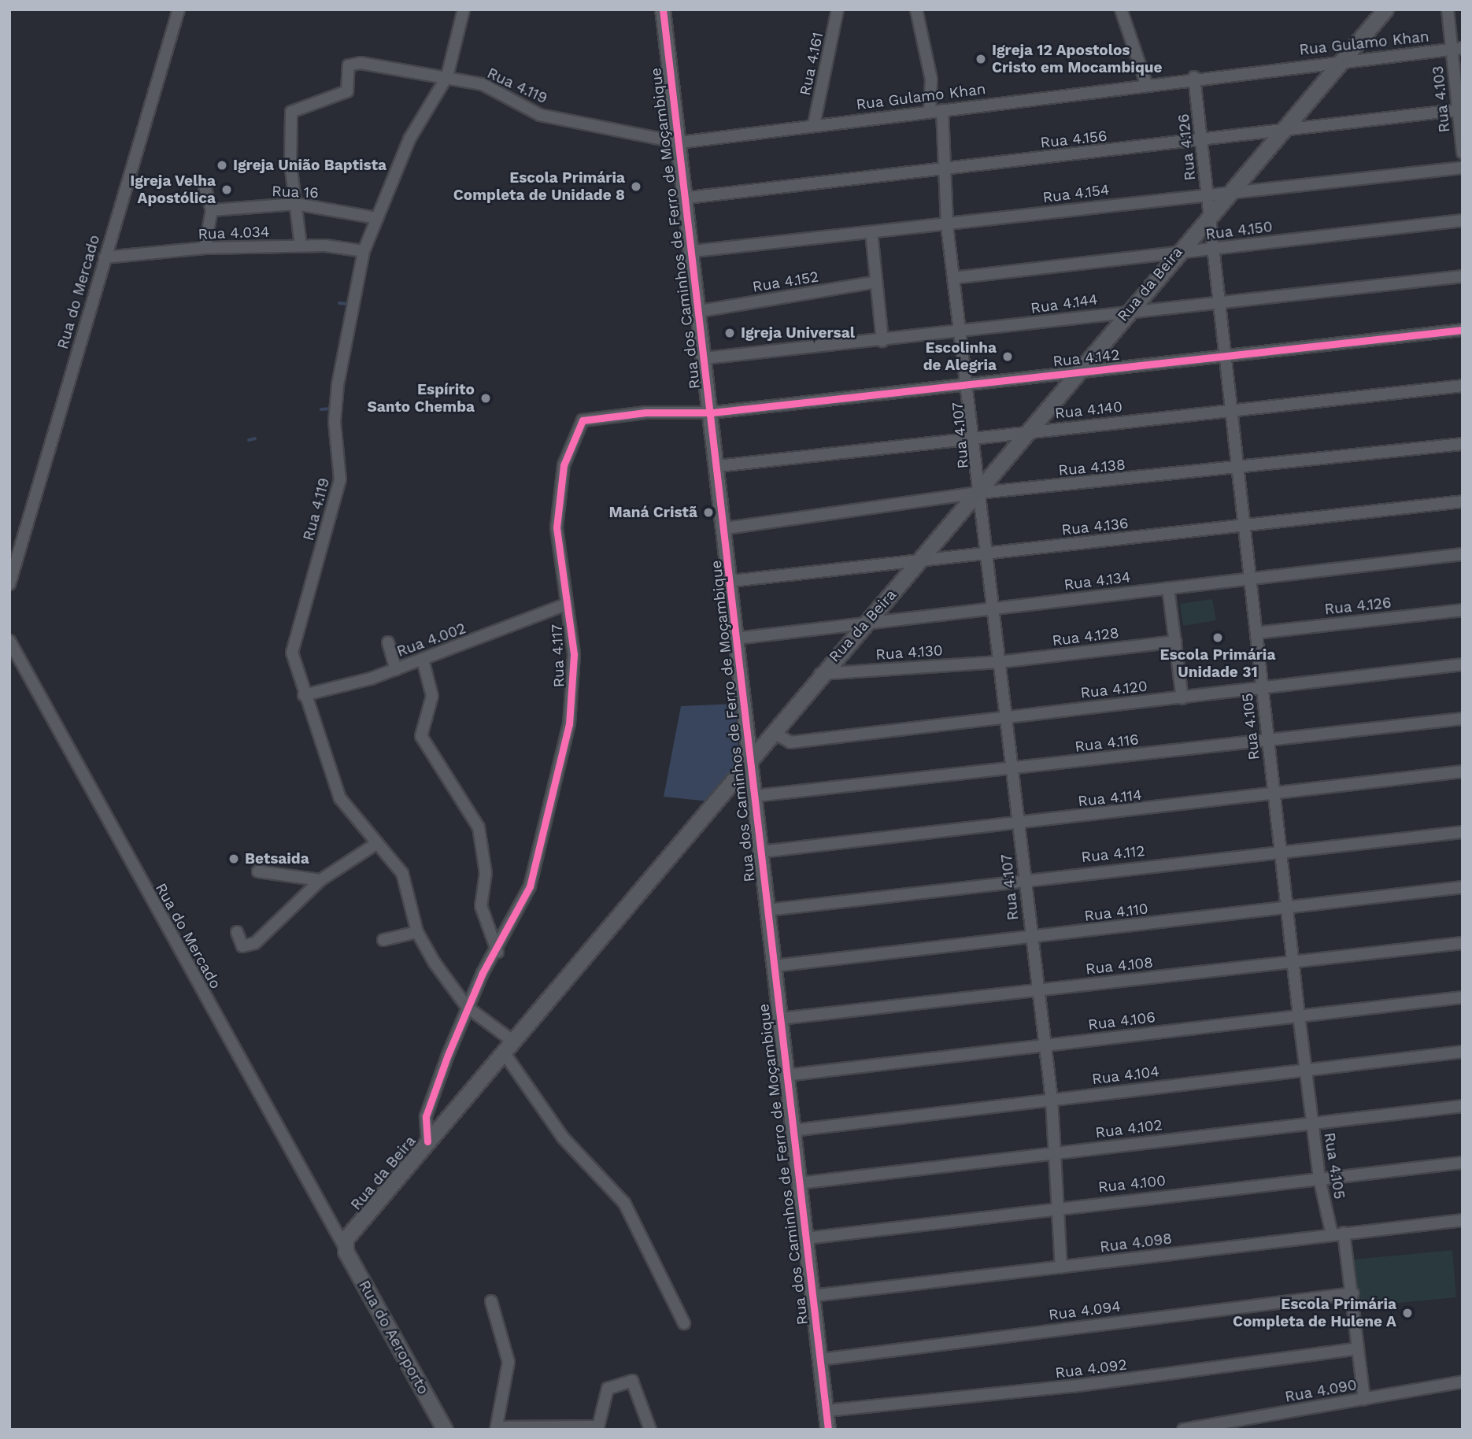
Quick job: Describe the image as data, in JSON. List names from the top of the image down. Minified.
{"streets":{"main road":["Rua da Beira","Rua do Aeroporto"],"street":["Rua Gulamo Khan","Rua 4.161","Rua 4.119","Rua 4.103","Rua 4.156","Rua 4.126","Rua 16","Rua 4.154","Rua dos Caminhos de Ferro de Moçambique","Rua 4.150","Rua 4.034","Rua 4.152","Rua do Mercado","Rua 4.144","Rua 4.142","Rua 4.140","Rua 4.107","Rua 4.138","Rua 4.136","Rua 4.134","Rua 4.128","Rua 4.002","Rua 4.130","Rua 4.117","Rua 4.120","Rua 4.105","Rua 4.116","Rua 4.114","Rua 4.112","Rua 4.110","Rua 4.108","Rua 4.106","Rua 4.104","Rua 4.102","Rua 4.100","Rua 4.098","Rua 4.094","Rua 4.092","Rua 4.090"]},"crossings":[["Rua Gulamo Khan","Rua 4.161"],["Rua Gulamo Khan","Rua 4.119"],["Rua Gulamo Khan","Rua 4.103"],["Rua Gulamo Khan","Rua 4.126"],["Rua Gulamo Khan","Rua dos Caminhos de Ferro de Moçambique"],["Rua Gulamo Khan","Rua da Beira"],["Rua Gulamo Khan","Rua 4.107"],["Rua 4.119","Rua 16"],["Rua 4.119","Rua dos Caminhos de Ferro de Moçambique"],["Rua 4.119","Rua 4.034"],["Rua 4.119","Rua da Beira"],["Rua 4.119","Rua 4.002"],["Rua 4.119","Rua 4.117"],["Rua 4.103","Rua 4.156"],["Rua 4.156","Rua 4.126"],["Rua 4.156","Rua dos Caminhos de Ferro de Moçambique"],["Rua 4.156","Rua da Beira"],["Rua 4.156","Rua 4.107"],["Rua 4.126","Rua 4.154"],["Rua 4.126","Rua da Beira"],["Rua 4.126","Rua 4.105"],["Rua 4.154","Rua dos Caminhos de Ferro de Moçambique"],["Rua 4.154","Rua da Beira"],["Rua 4.154","Rua 4.107"],["Rua dos Caminhos de Ferro de Moçambique","Rua 4.152"],["Rua dos Caminhos de Ferro de Moçambique","Rua da Beira"],["Rua dos Caminhos de Ferro de Moçambique","Rua 4.144"],["Rua dos Caminhos de Ferro de Moçambique","Rua 4.142"],["Rua dos Caminhos de Ferro de Moçambique","Rua 4.140"],["Rua dos Caminhos de Ferro de Moçambique","Rua 4.138"],["Rua dos Caminhos de Ferro de Moçambique","Rua 4.136"],["Rua dos Caminhos de Ferro de Moçambique","Rua 4.134"],["Rua dos Caminhos de Ferro de Moçambique","Rua 4.117"],["Rua dos Caminhos de Ferro de Moçambique","Rua 4.116"],["Rua dos Caminhos de Ferro de Moçambique","Rua 4.114"],["Rua dos Caminhos de Ferro de Moçambique","Rua 4.112"],["Rua dos Caminhos de Ferro de Moçambique","Rua 4.110"],["Rua dos Caminhos de Ferro de Moçambique","Rua 4.108"],["Rua dos Caminhos de Ferro de Moçambique","Rua 4.106"],["Rua dos Caminhos de Ferro de Moçambique","Rua 4.104"],["Rua dos Caminhos de Ferro de Moçambique","Rua 4.102"],["Rua dos Caminhos de Ferro de Moçambique","Rua 4.100"],["Rua dos Caminhos de Ferro de Moçambique","Rua 4.098"],["Rua dos Caminhos de Ferro de Moçambique","Rua 4.094"],["Rua dos Caminhos de Ferro de Moçambique","Rua 4.092"],["Rua 4.150","Rua da Beira"],["Rua 4.150","Rua 4.107"],["Rua 4.150","Rua 4.105"],["Rua 4.034","Rua do Mercado"],["Rua da Beira","Rua do Mercado"],["Rua da Beira","Rua 4.144"],["Rua da Beira","Rua 4.142"],["Rua da Beira","Rua 4.140"],["Rua da Beira","Rua 4.107"],["Rua da Beira","Rua 4.138"],["Rua da Beira","Rua 4.136"],["Rua da Beira","Rua 4.134"],["Rua da Beira","Rua 4.130"],["Rua da Beira","Rua 4.117"],["Rua da Beira","Rua 4.120"],["Rua da Beira","Rua 4.105"],["Rua da Beira","Rua do Aeroporto"],["Rua do Mercado","Rua do Aeroporto"],["Rua 4.144","Rua 4.107"],["Rua 4.144","Rua 4.105"],["Rua 4.142","Rua 4.107"],["Rua 4.142","Rua 4.117"],["Rua 4.142","Rua 4.105"],["Rua 4.140","Rua 4.107"],["Rua 4.140","Rua 4.105"],["Rua 4.107","Rua 4.138"],["Rua 4.107","Rua 4.136"],["Rua 4.107","Rua 4.134"],["Rua 4.107","Rua 4.128"],["Rua 4.107","Rua 4.130"],["Rua 4.107","Rua 4.120"],["Rua 4.107","Rua 4.116"],["Rua 4.107","Rua 4.114"],["Rua 4.107","Rua 4.112"],["Rua 4.107","Rua 4.110"],["Rua 4.107","Rua 4.108"],["Rua 4.107","Rua 4.106"],["Rua 4.107","Rua 4.104"],["Rua 4.107","Rua 4.102"],["Rua 4.107","Rua 4.100"],["Rua 4.107","Rua 4.098"],["Rua 4.138","Rua 4.105"],["Rua 4.136","Rua 4.105"],["Rua 4.134","Rua 4.105"],["Rua 4.128","Rua 4.130"],["Rua 4.002","Rua 4.117"],["Rua 4.120","Rua 4.105"],["Rua 4.105","Rua 4.116"],["Rua 4.105","Rua 4.114"],["Rua 4.105","Rua 4.112"],["Rua 4.105","Rua 4.110"],["Rua 4.105","Rua 4.108"],["Rua 4.105","Rua 4.106"],["Rua 4.105","Rua 4.104"],["Rua 4.105","Rua 4.102"],["Rua 4.105","Rua 4.100"],["Rua 4.105","Rua 4.098"]],"places":["Igreja 12 Apostolos Cristo em Mocambique","Igreja União Baptista","Escola Primária Completa de Unidade 8","Igreja Velha Apostólica","Igreja Universal","Escolinha de Alegria","Espírito Santo Chemba","Maná Cristã","Escola Primária Unidade 31","Betsaida","Escola Primária Completa de Hulene A"]}
